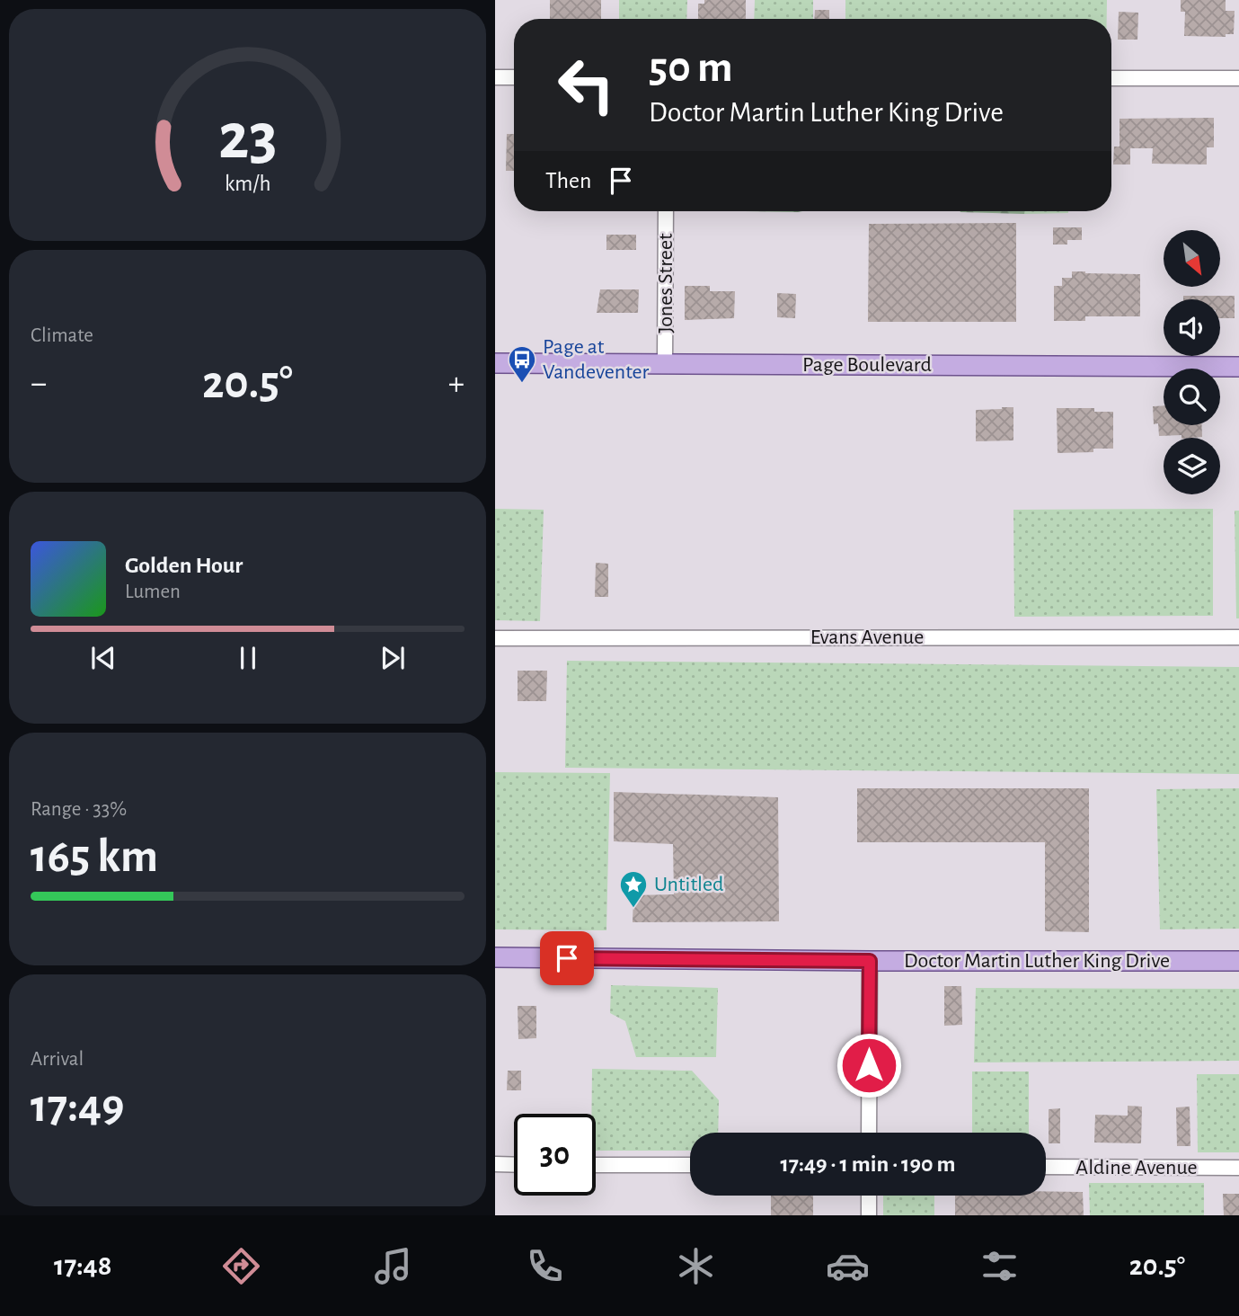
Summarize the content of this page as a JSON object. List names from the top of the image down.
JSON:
{
  "streets": {
    "main road": ["Page Boulevard", "Doctor Martin Luther King Drive"],
    "street": ["Jones Street", "Evans Avenue", "Aldine Avenue"]
  },
  "crossings": [
    ["Jones Street", "Page Boulevard"]
  ],
  "places": {
    "bus stop": ["Page at Vandeventer"],
    "place": ["Untitled"]
  },
  "north": "bottom right",
  "page": {
    "turn": ["50 m", "Doctor Martin Luther King Drive"],
    "then": "Then",
    "tile": [
      "Climate",
      ["Range · 33%", "165 km"],
      ["Arrival", "17:49"]
    ],
    "heat": ["−", "20.5°", "+"],
    "song": ["Golden Hour", "Lumen"],
    "limit": "30",
    "trip": "17:49 · 1 min · 190 m",
    "tabs": ["17:48", "20.5°"],
    "gauge": ["23", "km/h"]
  }
}
